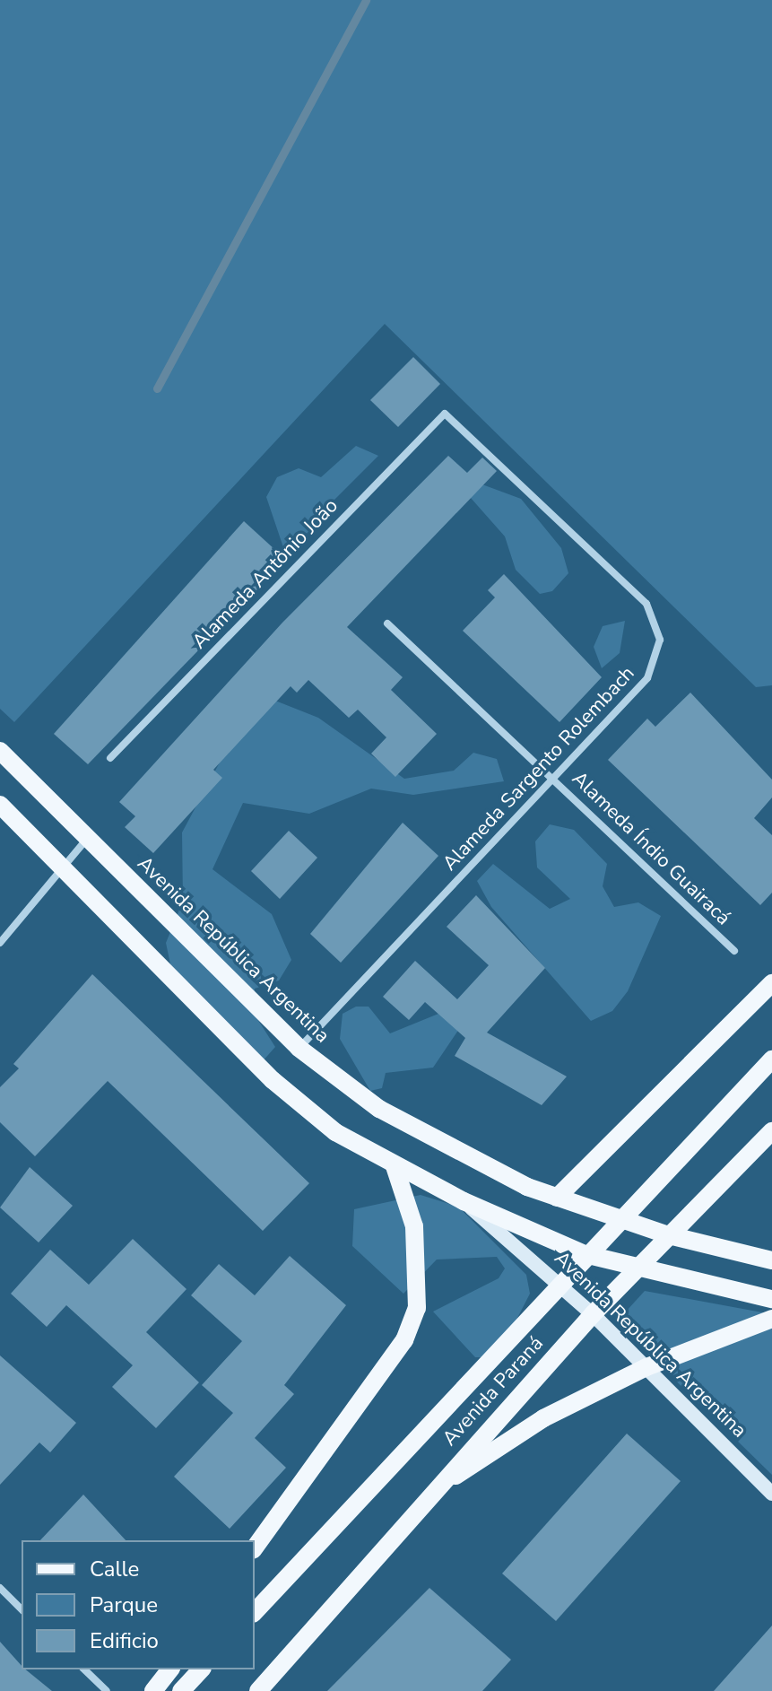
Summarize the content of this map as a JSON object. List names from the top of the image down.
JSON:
{
  "streets": {
    "main road": ["Avenida República Argentina", "Avenida Paraná"],
    "street": ["Alameda Antônio João", "Alameda Sargento Rolembach", "Alameda Índio Guairacá"]
  },
  "crossings": [
    ["Alameda Antônio João", "Alameda Sargento Rolembach"],
    ["Alameda Sargento Rolembach", "Alameda Índio Guairacá"],
    ["Alameda Sargento Rolembach", "Avenida República Argentina"],
    ["Avenida República Argentina", "Avenida Paraná"]
  ],
  "legend": ["Calle", "Parque", "Edificio"]
}
